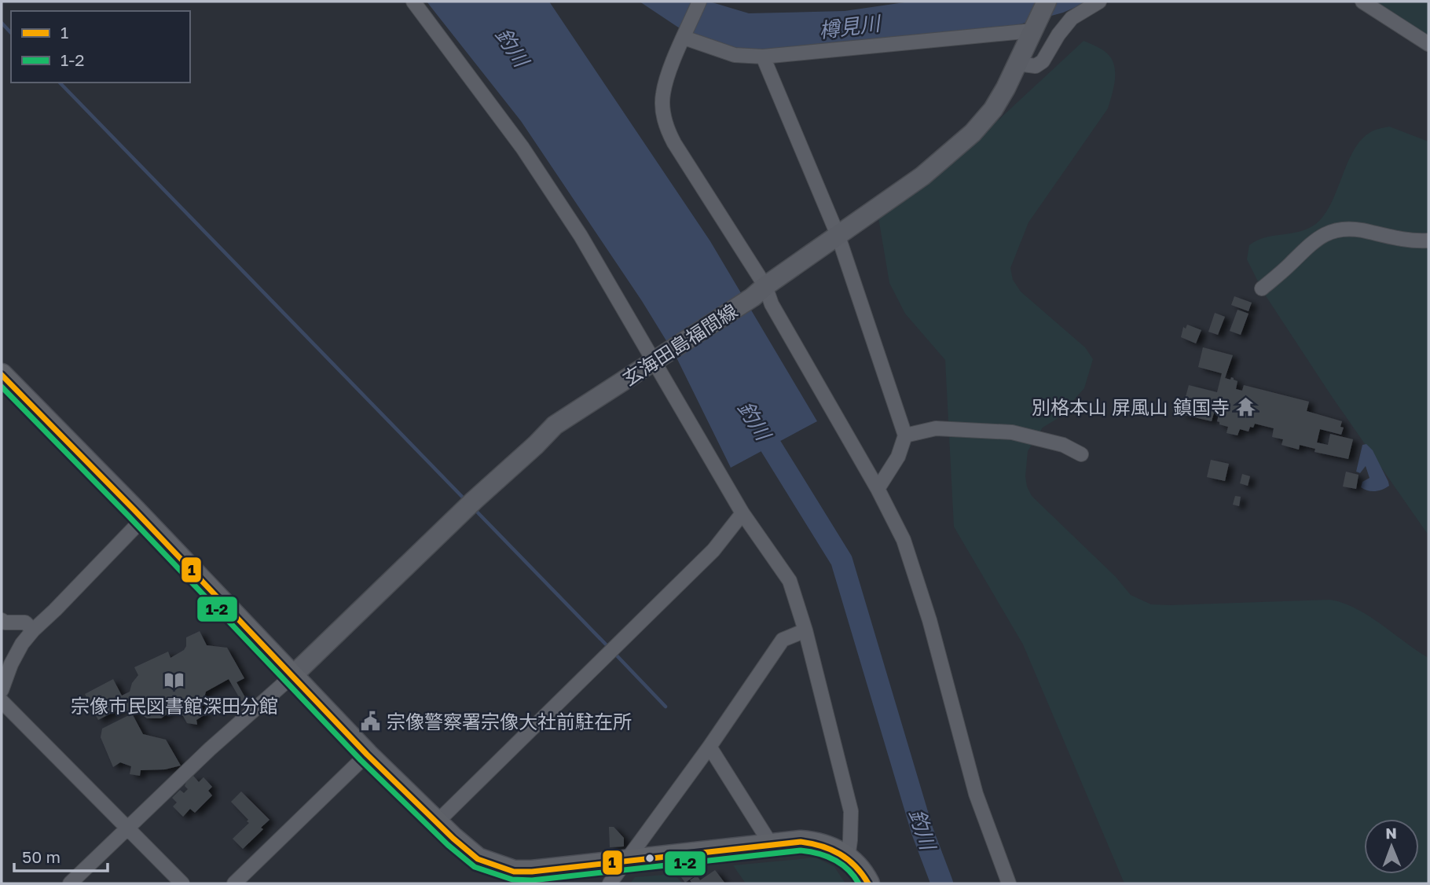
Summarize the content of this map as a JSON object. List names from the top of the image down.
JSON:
{
  "streets": {
    "main road": ["玄海田島福間線"]
  },
  "water": ["樽見川", "釣川"],
  "places": {
    "temple": ["別格本山 屏風山 鎮国寺"],
    "library": ["宗像市民図書館深田分館"],
    "public building": ["宗像警察署宗像大社前駐在所"]
  },
  "lines": ["transit line 1", "transit line 1-2"],
  "legend": ["1", "1-2"],
  "scale_bar": "50 m",
  "north": "top"
}
